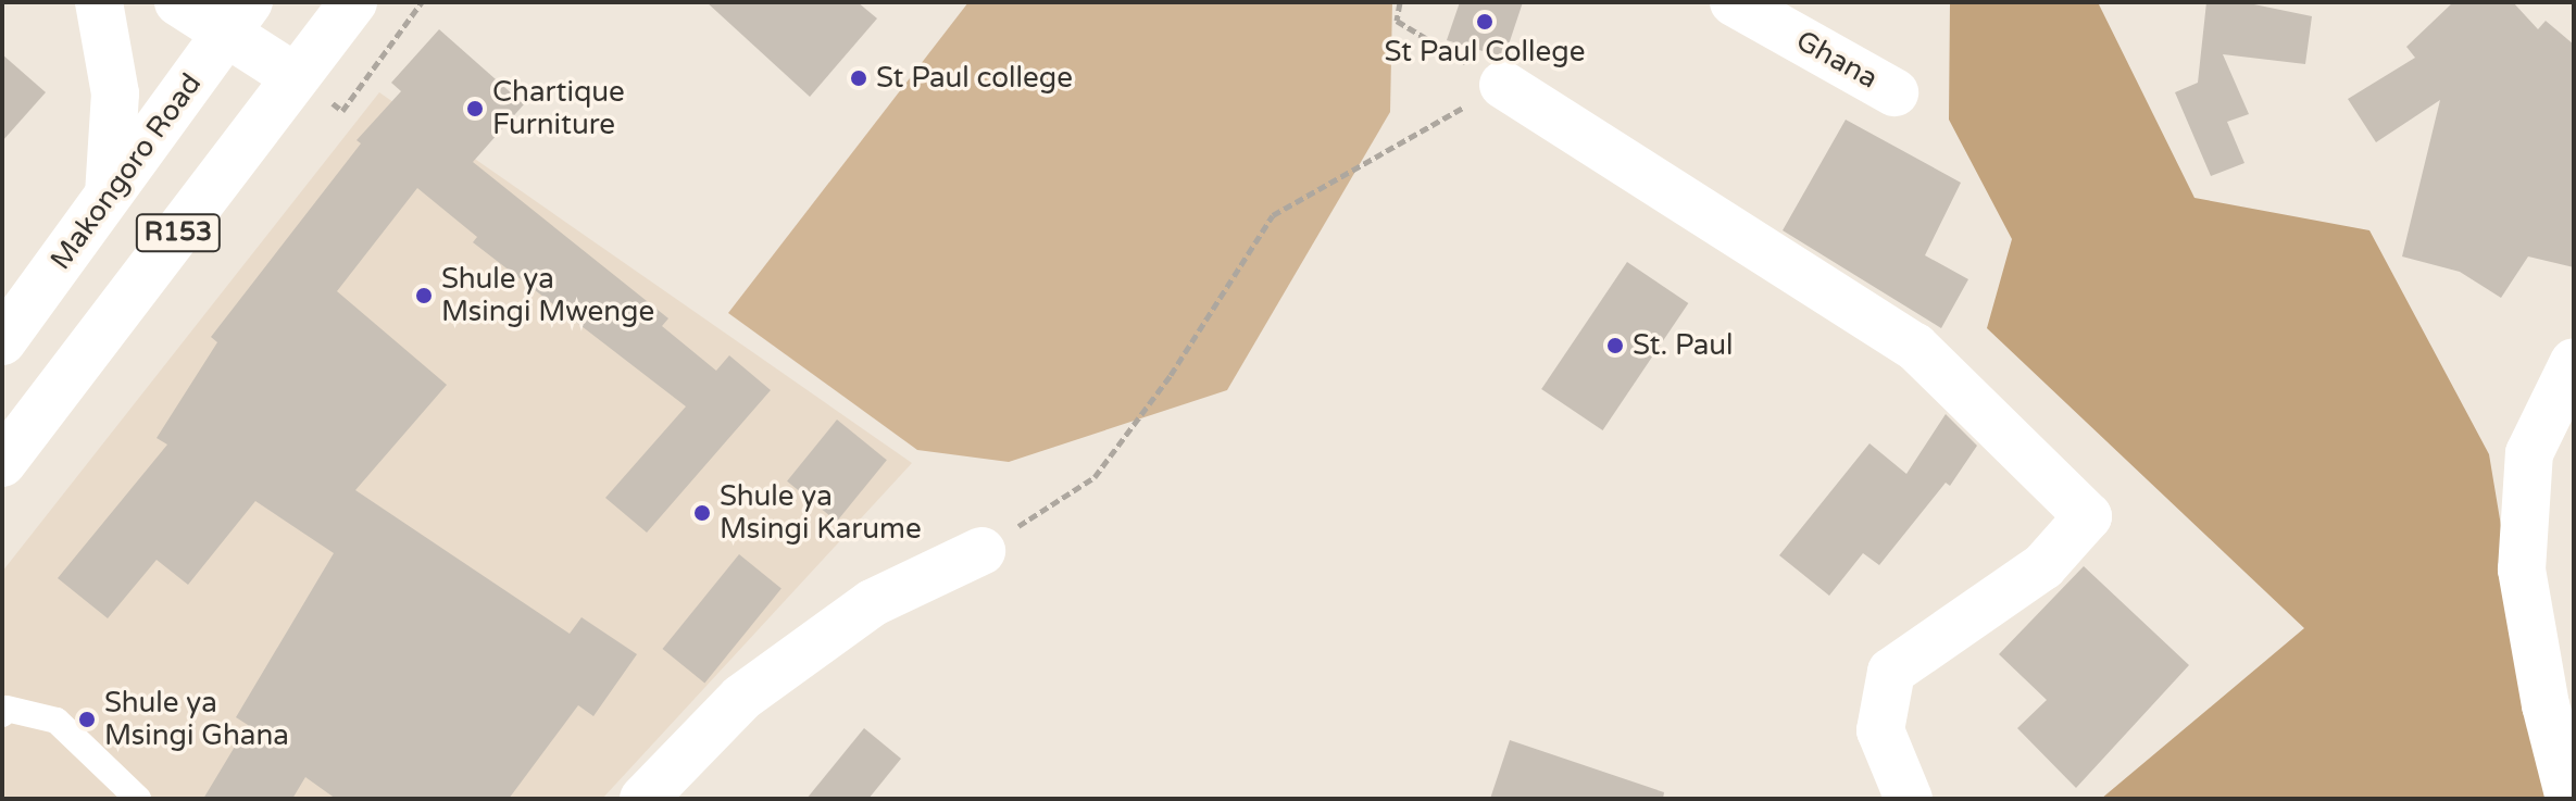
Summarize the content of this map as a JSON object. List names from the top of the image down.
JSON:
{
  "streets": {
    "street": ["Ghana", "Makongoro Road", "R153"]
  },
  "places": [
    "St Paul College",
    "St Paul college",
    "Chartique Furniture",
    "Shule ya Msingi Mwenge",
    "St. Paul",
    "Shule ya Msingi Karume",
    "Shule ya Msingi Ghana"
  ]
}
